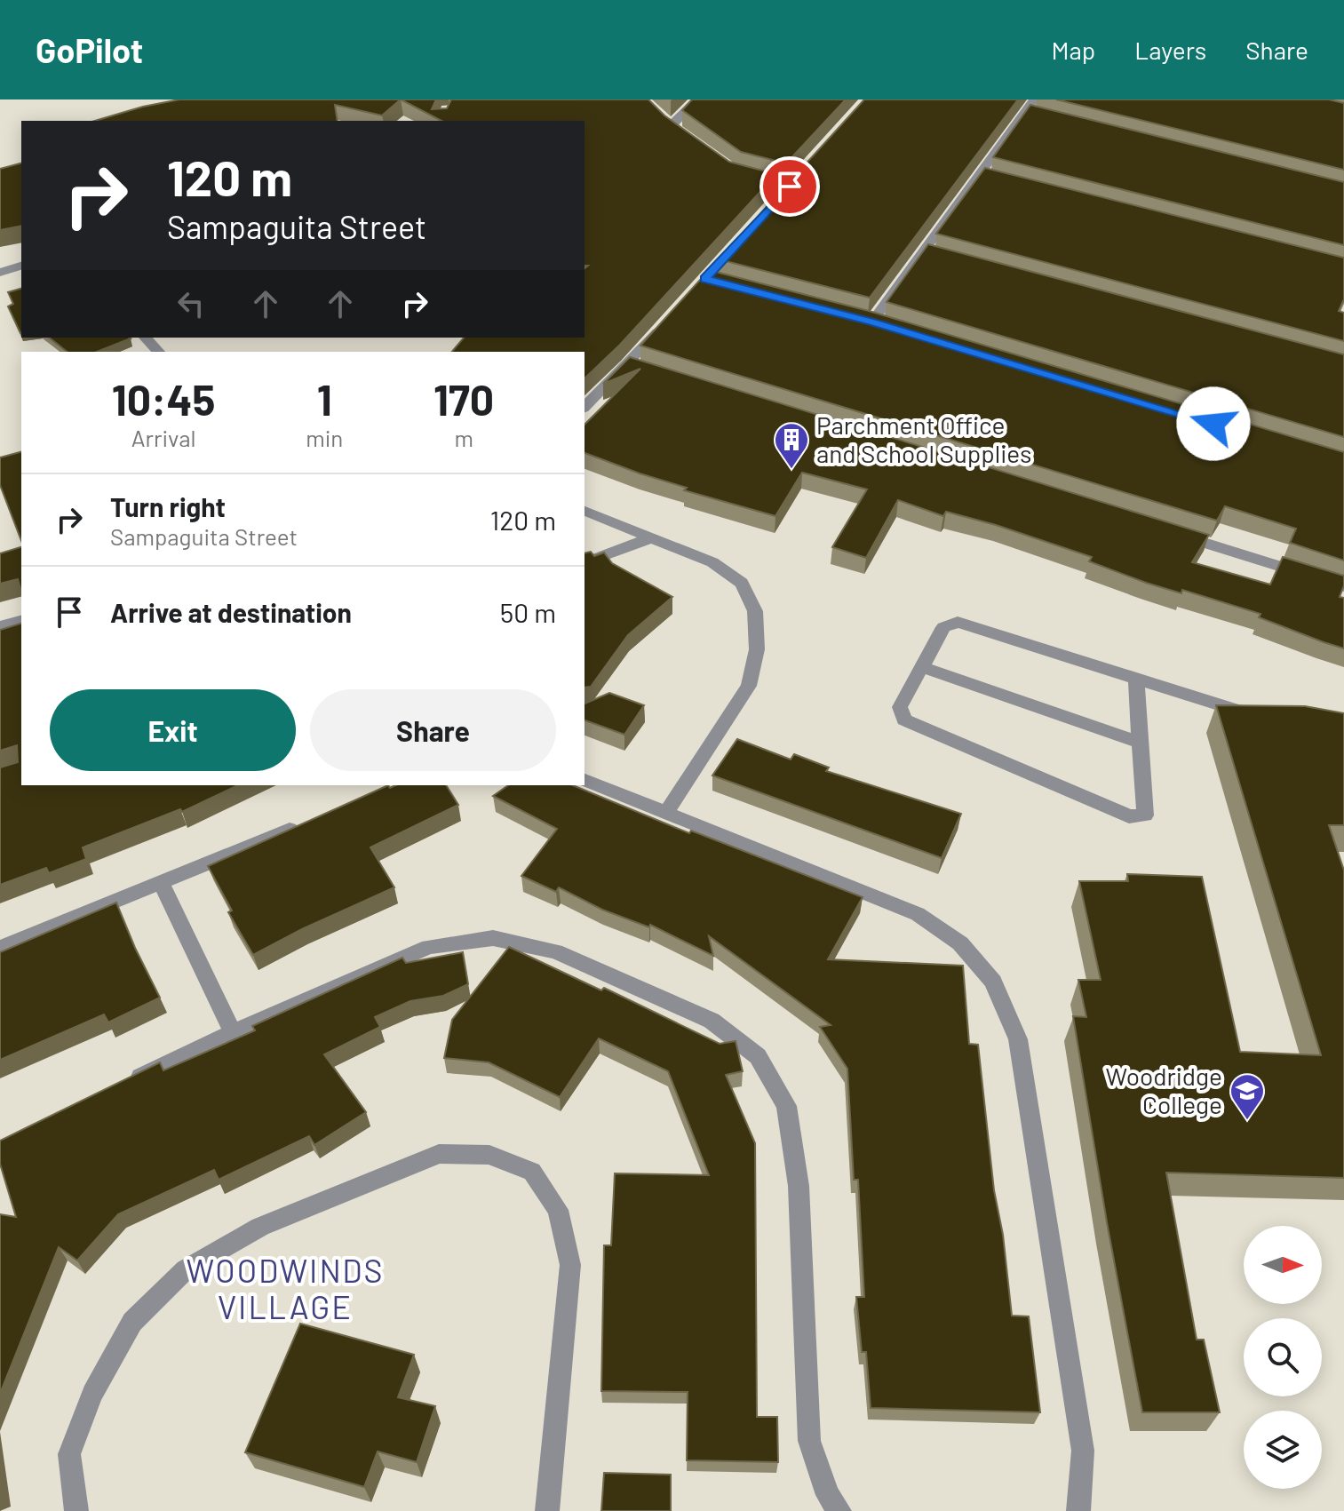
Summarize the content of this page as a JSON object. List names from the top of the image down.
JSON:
{
  "districts": ["WOODWINDS VILLAGE"],
  "places": {
    "building": ["Parchment Office and School Supplies"],
    "school or university": ["Woodridge College"]
  },
  "north": "right",
  "page": {
    "header": "GoPilot",
    "nav": ["Map", "Layers", "Share"],
    "turn": ["120 m", "Sampaguita Street"],
    "eta": [
      "10:45",
      "Arrival",
      "1",
      "min",
      "170",
      "m"
    ],
    "list": [
      {
        "name": "Turn right",
        "note": "Sampaguita Street",
        "value": "120 m"
      },
      {
        "name": "Arrive at destination",
        "value": "50 m"
      }
    ],
    "buttons": ["Exit", "Share"]
  }
}
